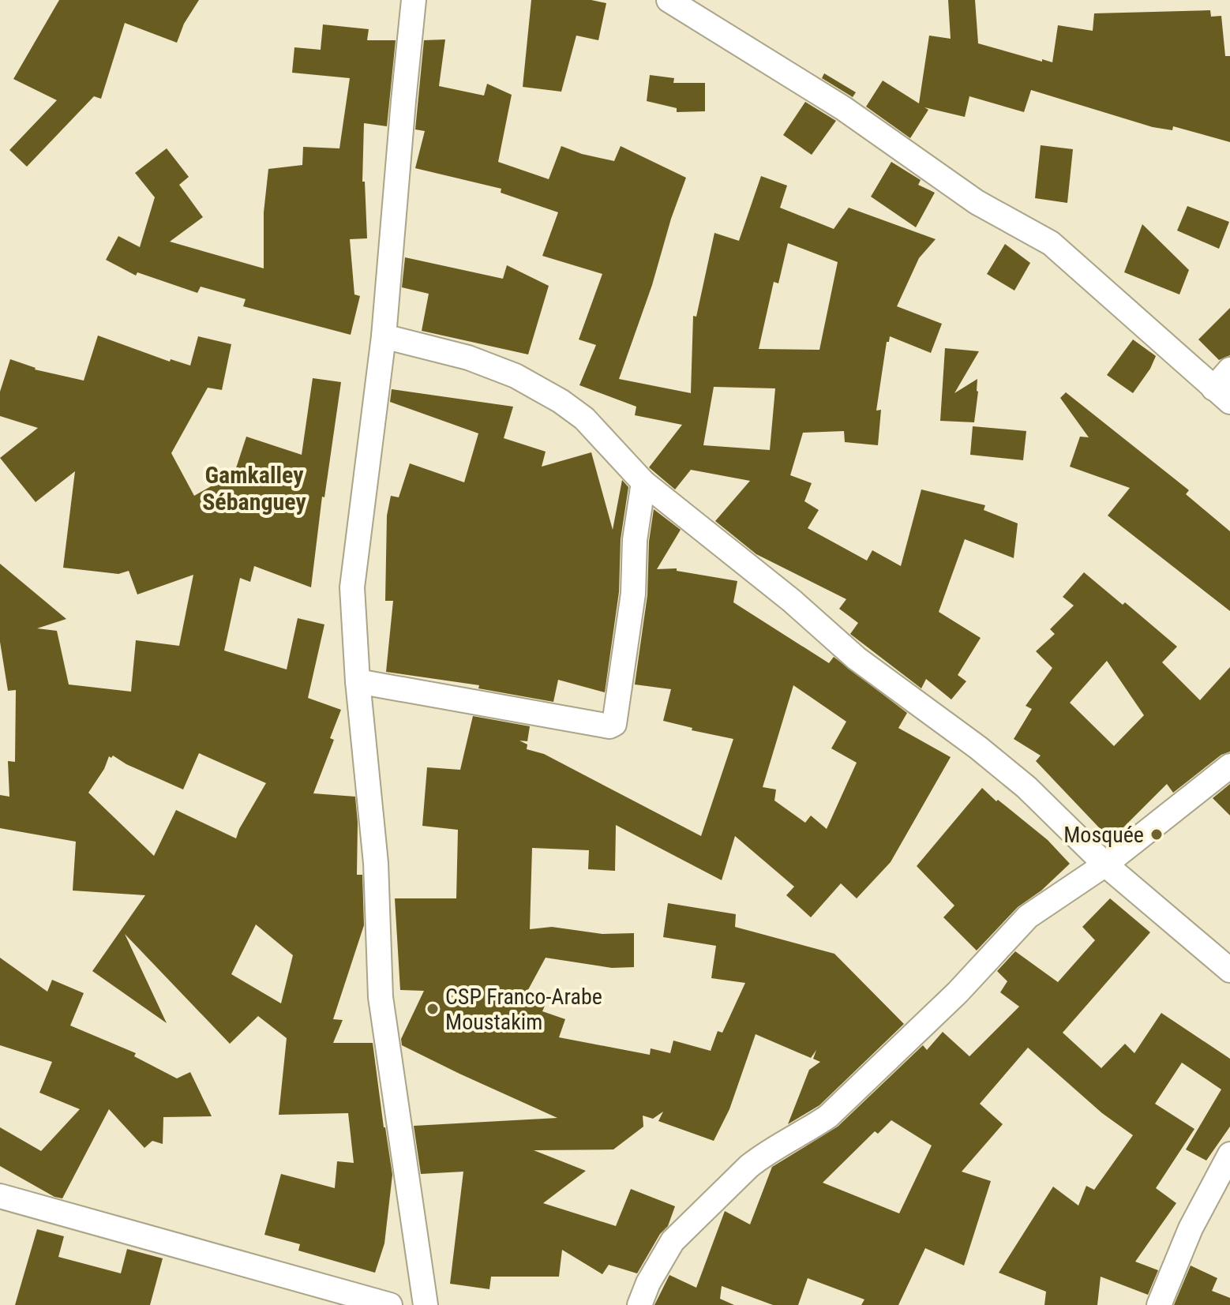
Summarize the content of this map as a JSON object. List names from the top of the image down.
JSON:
{
  "districts": ["Gamkalley Sébanguey"],
  "places": ["Mosquée", "CSP Franco-Arabe Moustakim"]
}
